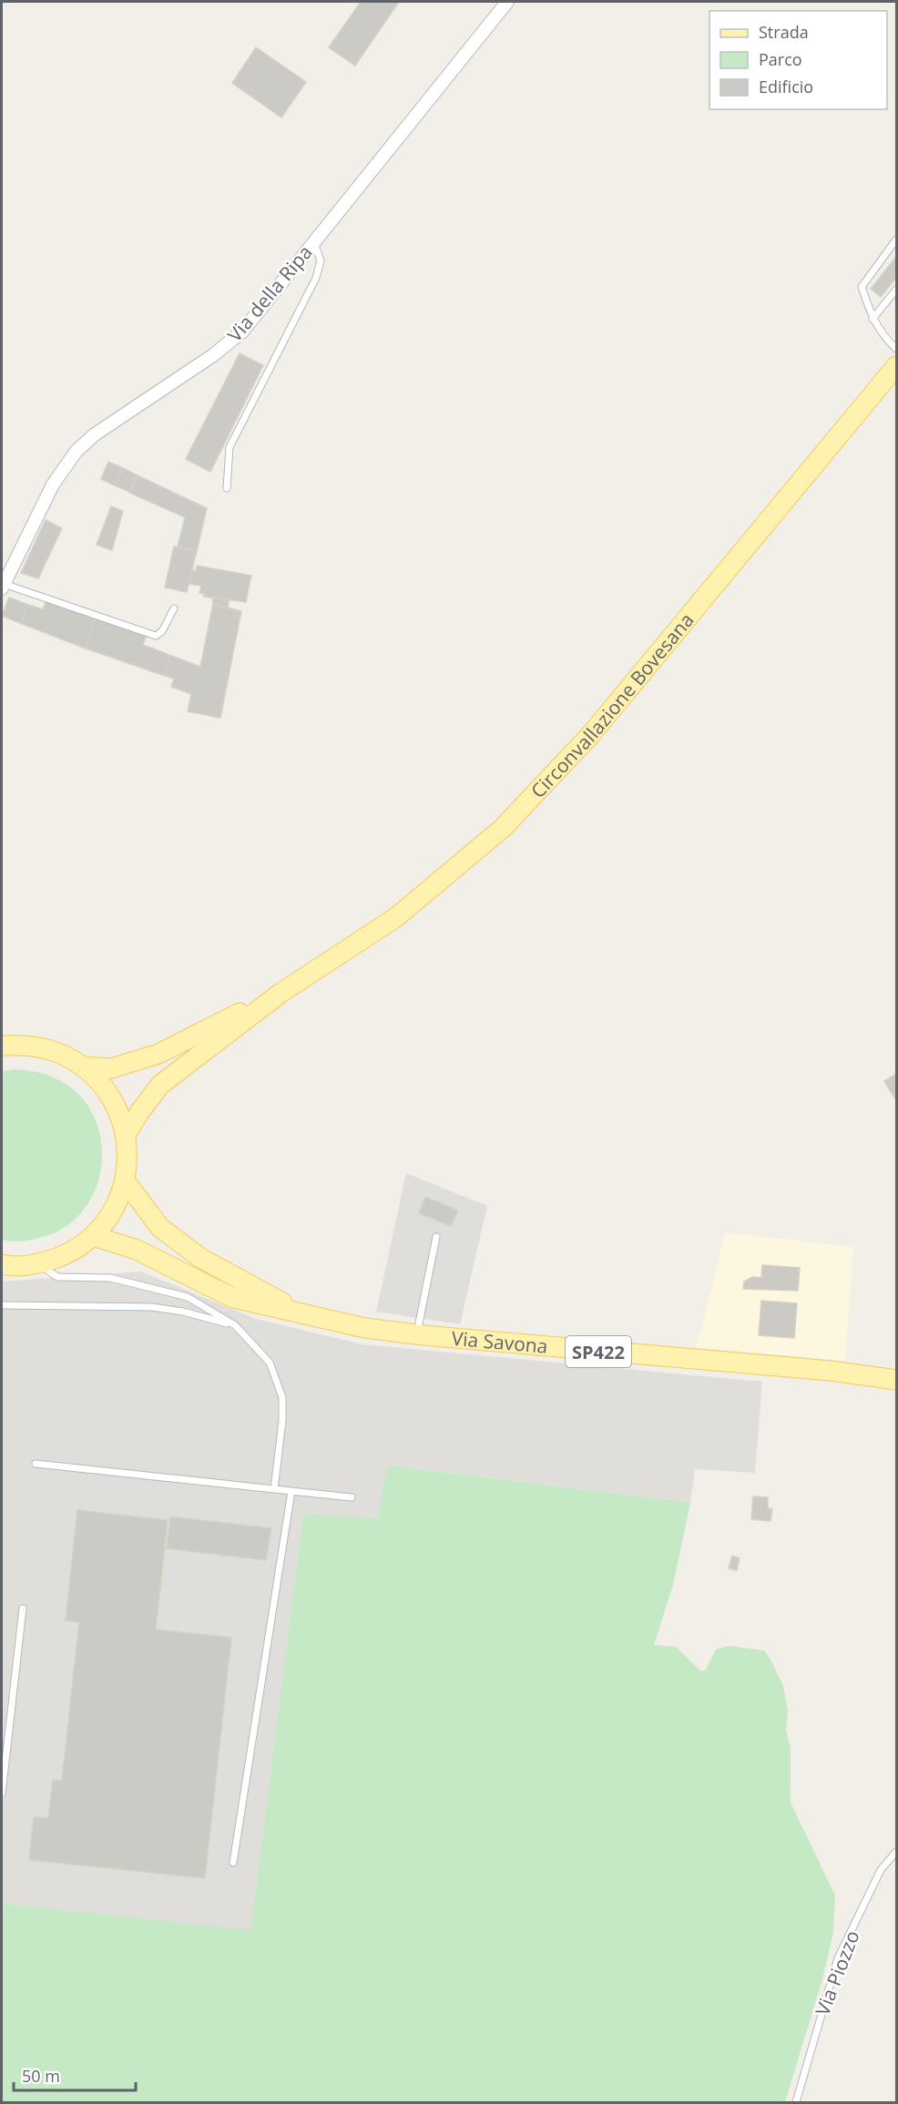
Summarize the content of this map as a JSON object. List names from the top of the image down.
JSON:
{
  "streets": {
    "main road": ["Circonvallazione Bovesana", "Via Savona", "SP422"],
    "street": ["Via della Ripa"],
    "lane": ["Via Piozzo"]
  },
  "legend": ["Strada", "Parco", "Edificio"],
  "scale_bar": "50 m"
}
